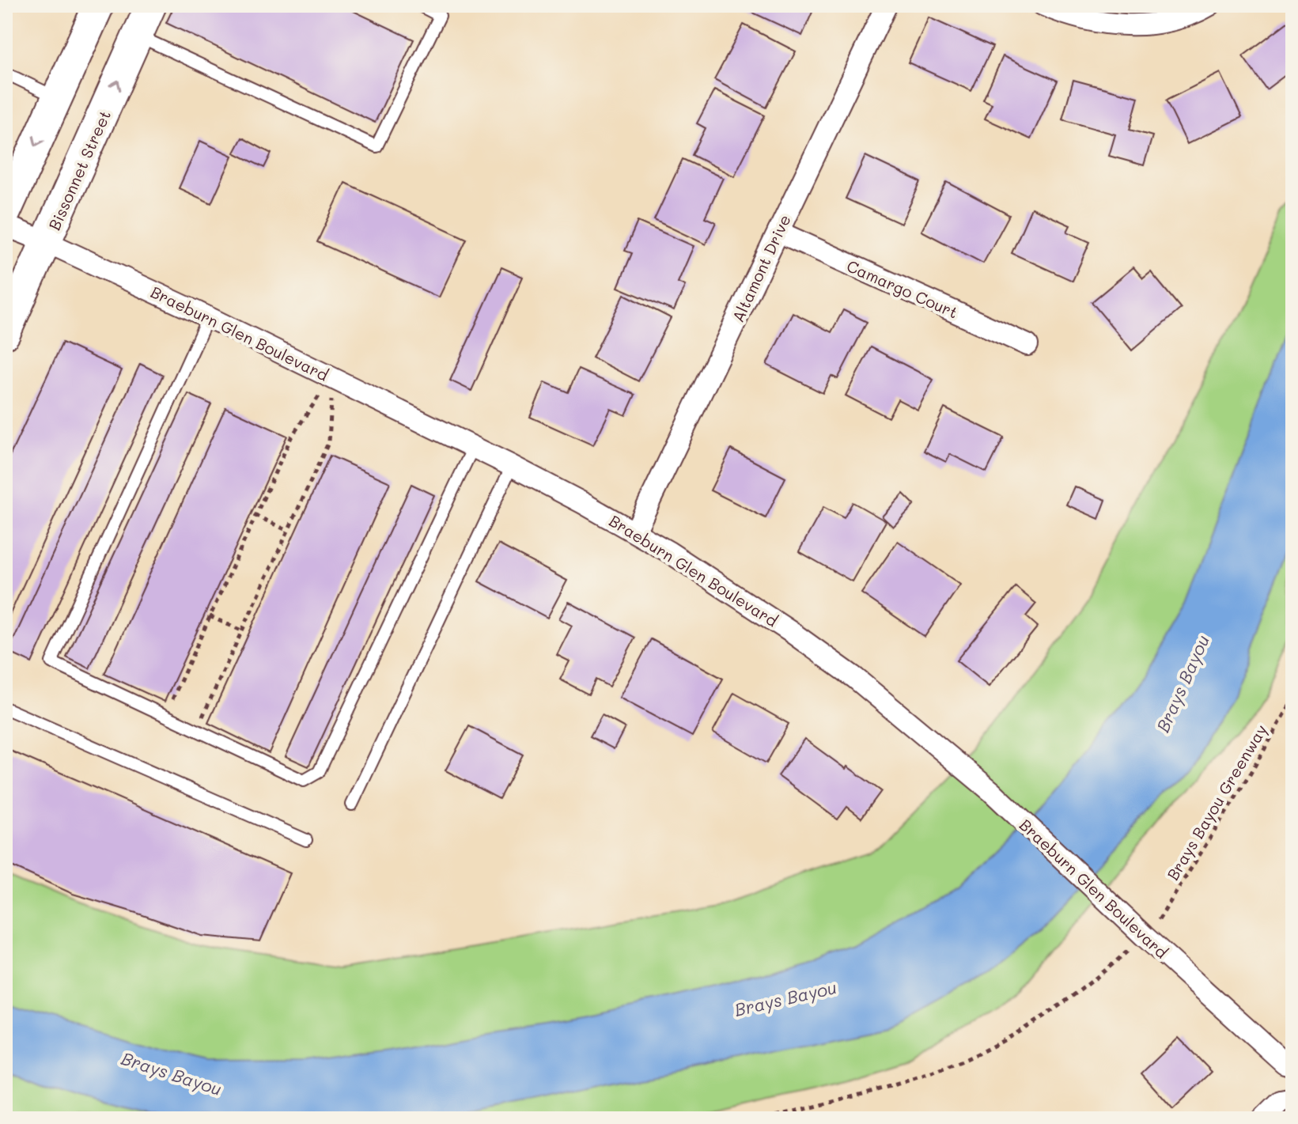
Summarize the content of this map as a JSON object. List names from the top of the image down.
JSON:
{
  "streets": {
    "main road": ["Bissonnet Street"],
    "street": ["Altamont Drive", "Camargo Court", "Braeburn Glen Boulevard"],
    "path": ["Brays Bayou Greenway"]
  },
  "crossings": [
    ["Bissonnet Street", "Braeburn Glen Boulevard"],
    ["Altamont Drive", "Camargo Court"],
    ["Altamont Drive", "Braeburn Glen Boulevard"]
  ],
  "water": ["Brays Bayou"]
}
